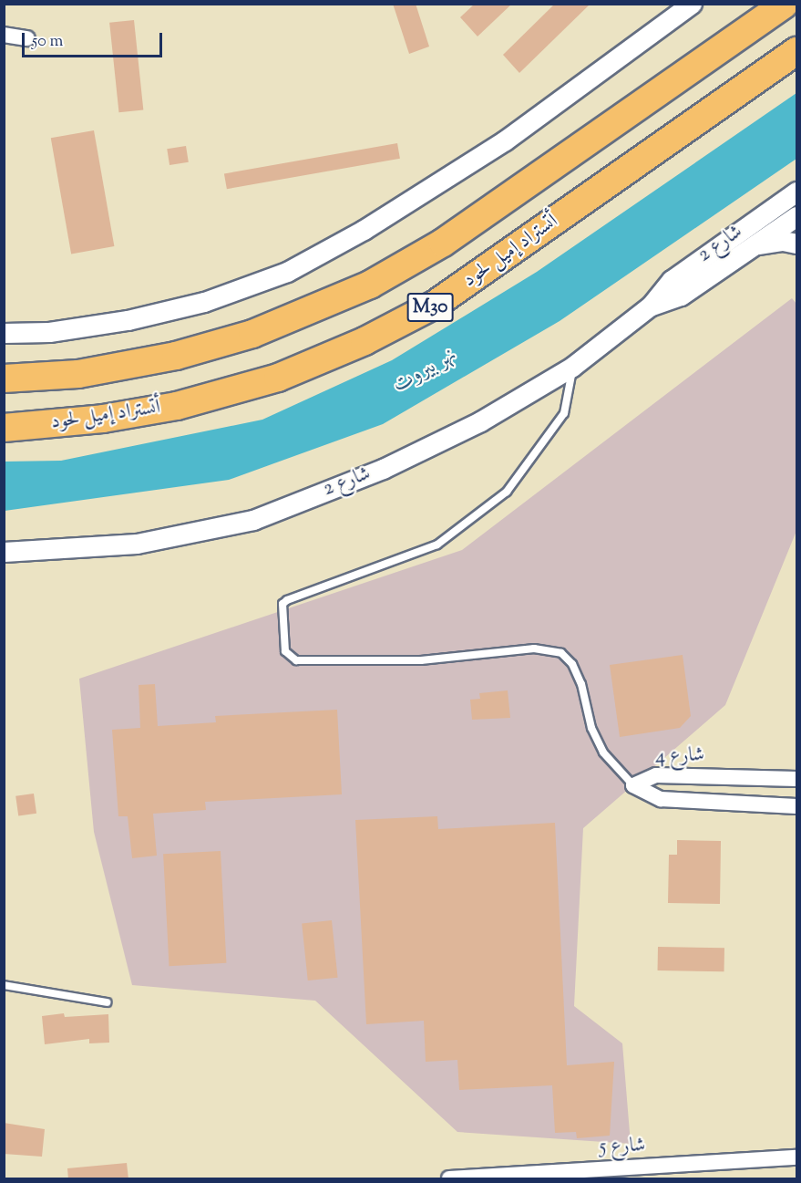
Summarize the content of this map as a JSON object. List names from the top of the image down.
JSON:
{
  "streets": {
    "highway": ["أتستراد إميل لحود", "M30"],
    "street": ["شارع 2", "شارع 4", "شارع 5"]
  },
  "water": ["نهر بيروت"],
  "scale_bar": "50 m"
}
